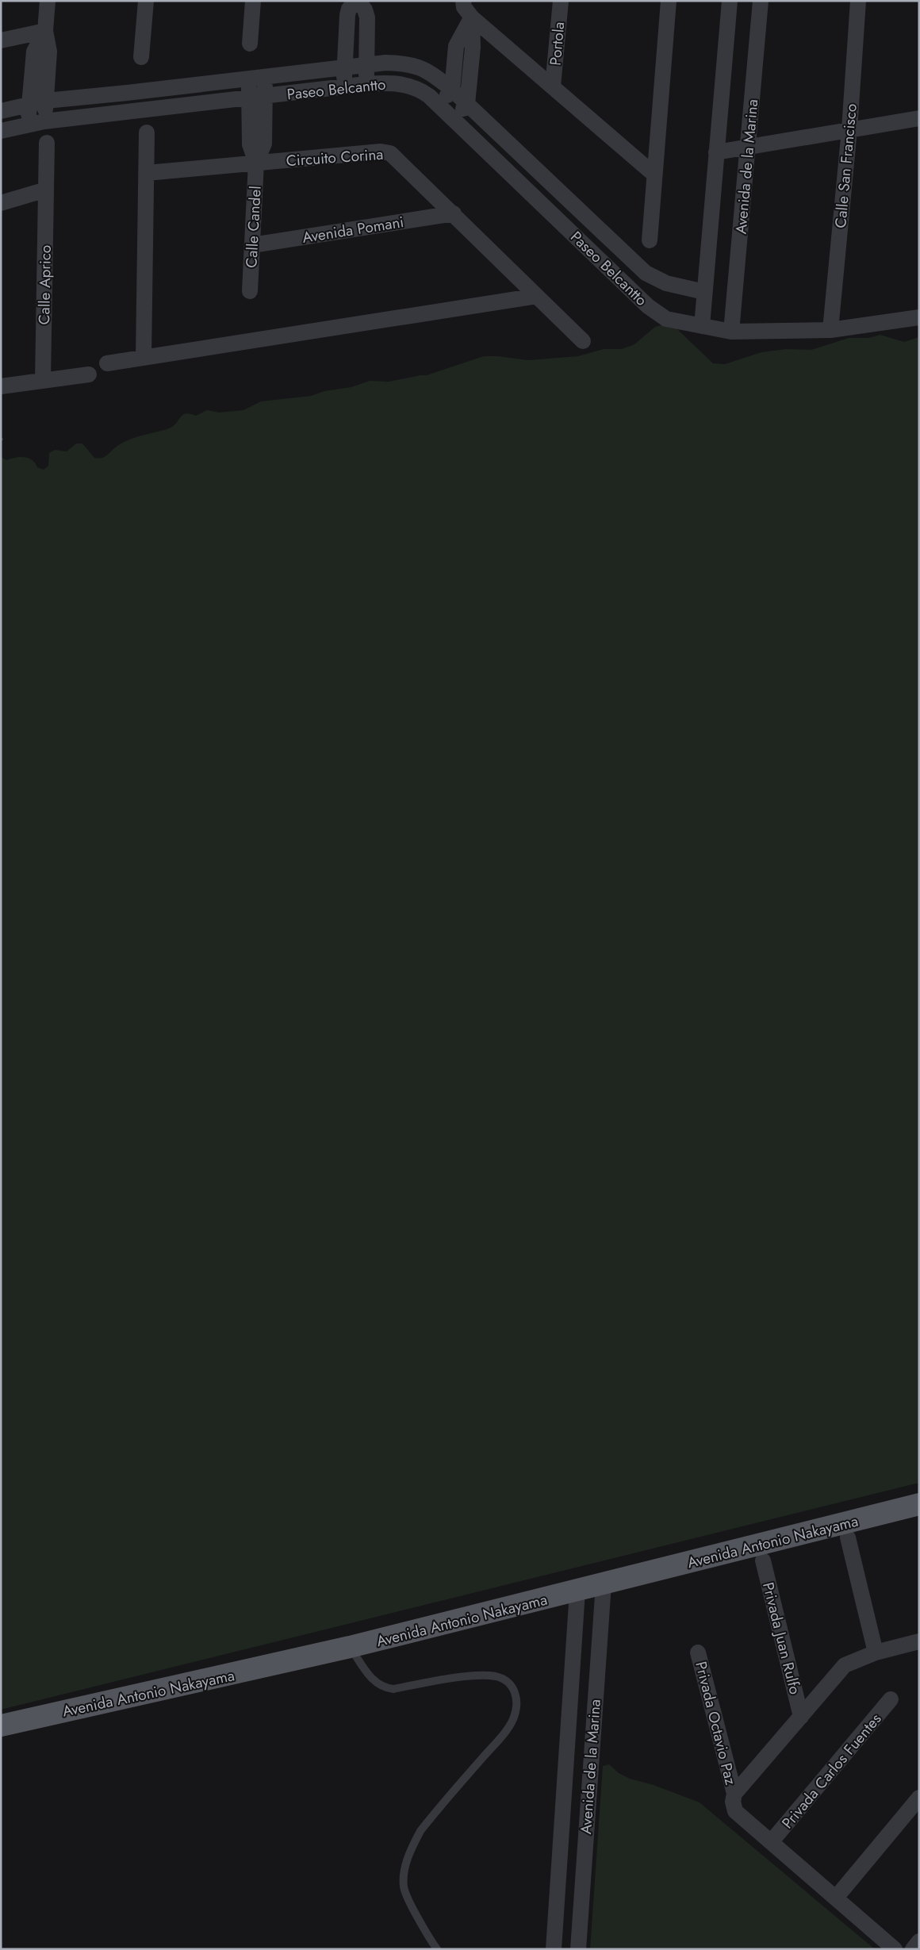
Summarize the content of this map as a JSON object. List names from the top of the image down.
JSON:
{
  "streets": {
    "main road": ["Avenida Antonio Nakayama"],
    "street": [
      "Portola",
      "Paseo Belcantto",
      "Circuito Corina",
      "Calle San Francisco",
      "Avenida de la Marina",
      "Calle Candel",
      "Avenida Pomani",
      "Calle Aprico",
      "Privada Juan Rulfo",
      "Privada Octavio Paz",
      "Privada Carlos Fuentes"
    ]
  },
  "crossings": [
    ["Paseo Belcantto", "Calle San Francisco"],
    ["Paseo Belcantto", "Avenida de la Marina"],
    ["Paseo Belcantto", "Calle Candel"],
    ["Circuito Corina", "Calle Candel"],
    ["Circuito Corina", "Avenida Pomani"],
    ["Avenida de la Marina", "Avenida Antonio Nakayama"],
    ["Calle Candel", "Avenida Pomani"],
    ["Privada Octavio Paz", "Privada Carlos Fuentes"]
  ]
}
